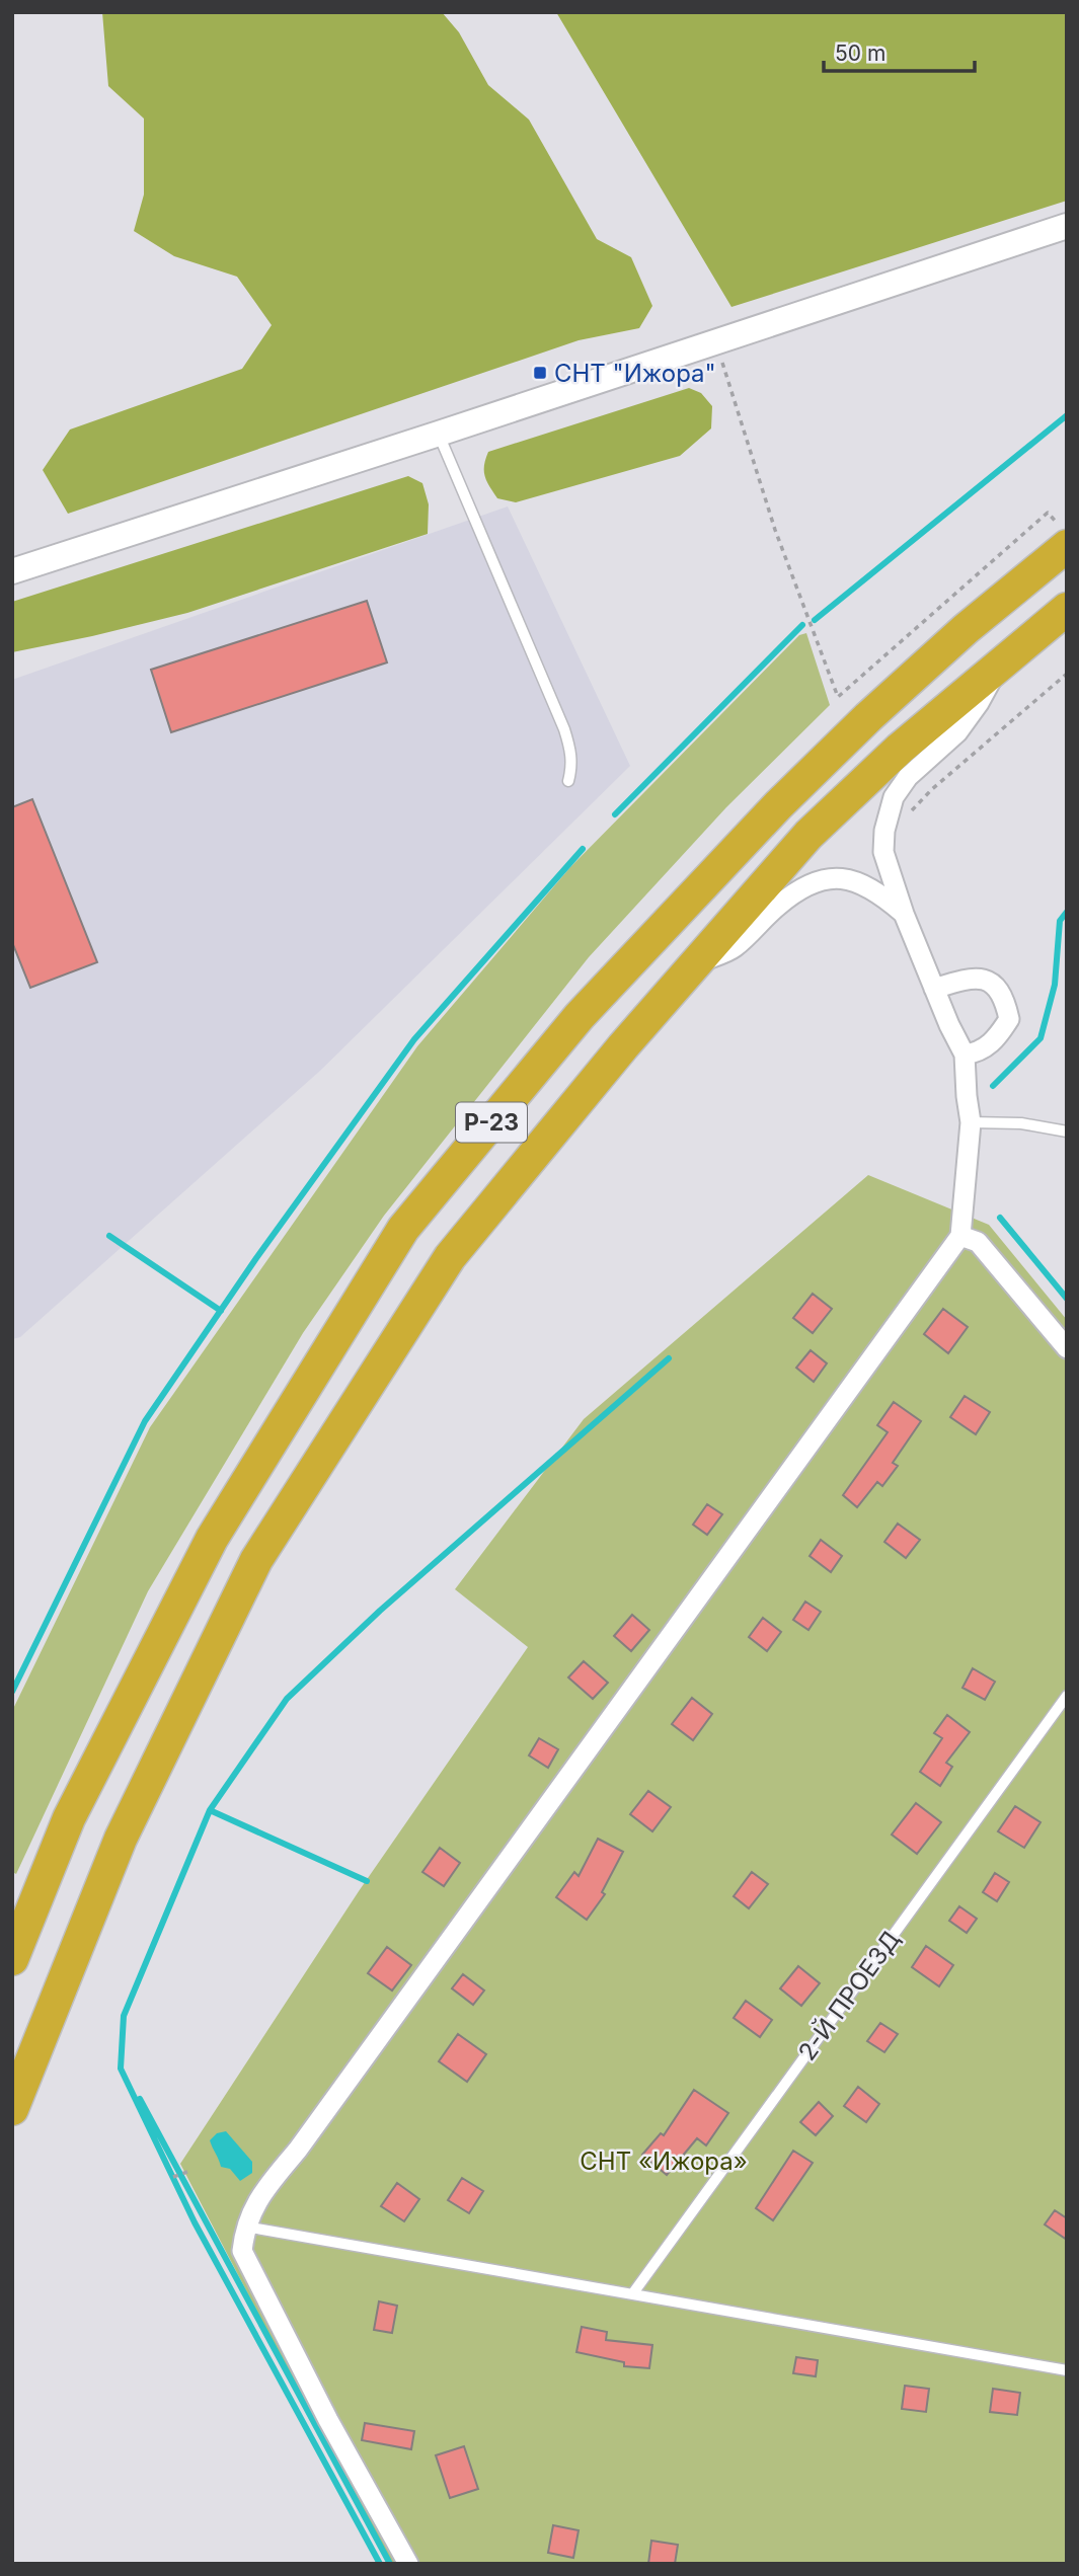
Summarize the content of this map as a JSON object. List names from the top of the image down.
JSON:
{
  "streets": {
    "highway": ["Р-23"],
    "lane": ["2-Й ПРОЕЗД"]
  },
  "parks": ["СНТ «Ижора»"],
  "places": {
    "transit": ["СНТ \"Ижора\""]
  },
  "scale_bar": "50 m"
}
